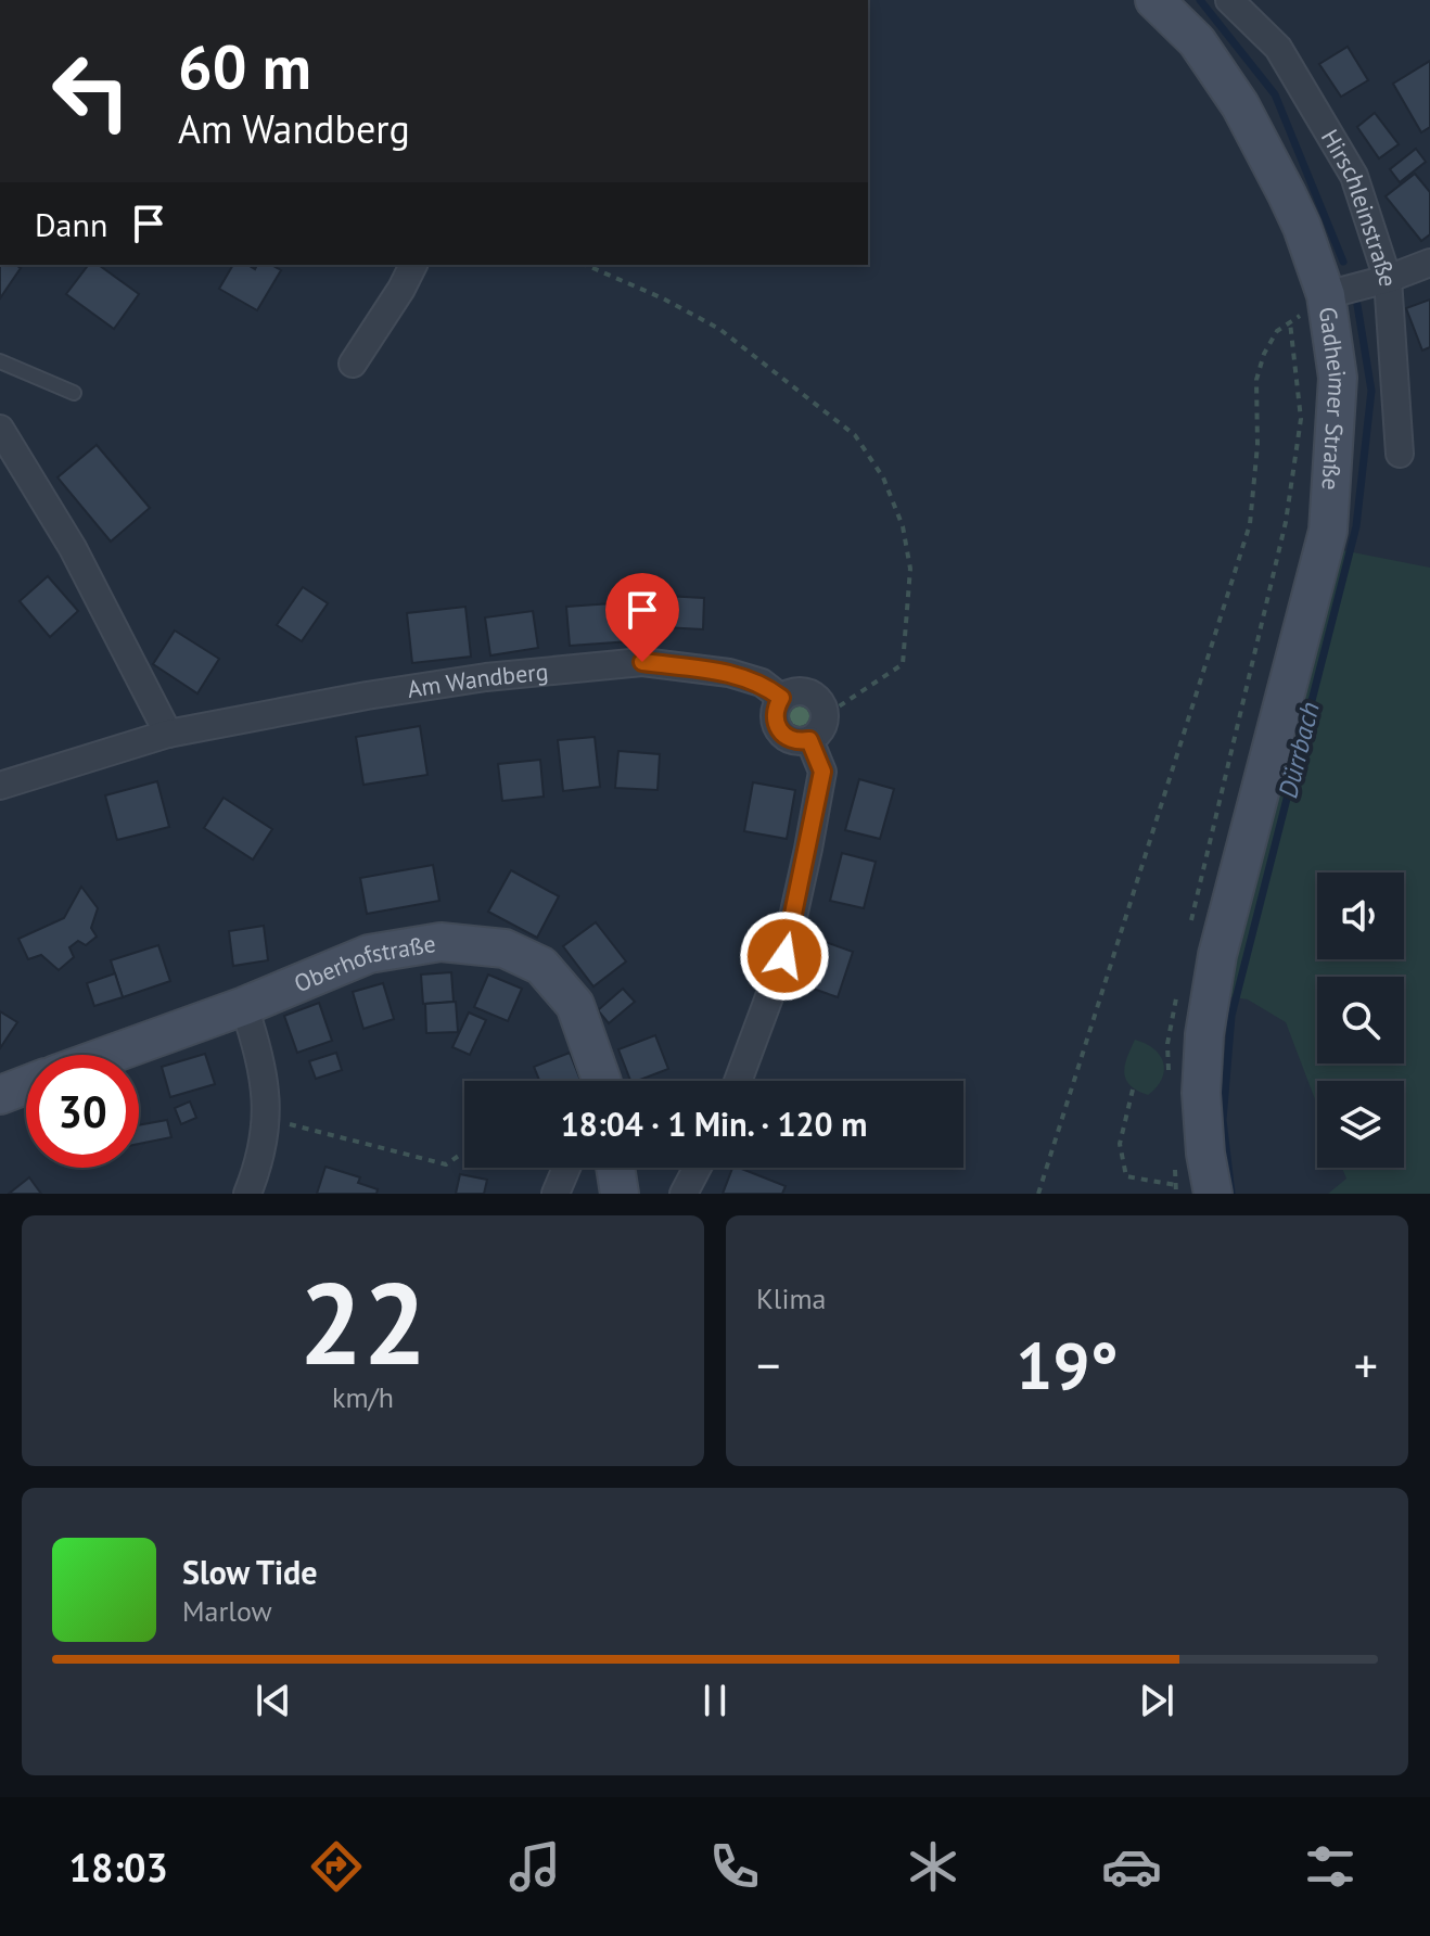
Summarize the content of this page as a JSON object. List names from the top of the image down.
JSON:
{
  "streets": {
    "street": [
      "Hirschleinstraße",
      "Gadheimer Straße",
      "Am Wandberg",
      "Oberhofstraße"
    ]
  },
  "water": ["Dürrbach"],
  "page": {
    "turn": ["60 m", "Am Wandberg"],
    "then": "Dann",
    "limit": "30",
    "trip": "18:04 · 1 Min. · 120 m",
    "tile": [
      ["22", "km/h"],
      "Klima"
    ],
    "heat": ["−", "19°", "+"],
    "song": ["Slow Tide", "Marlow"],
    "tabs": "18:03"
  }
}
